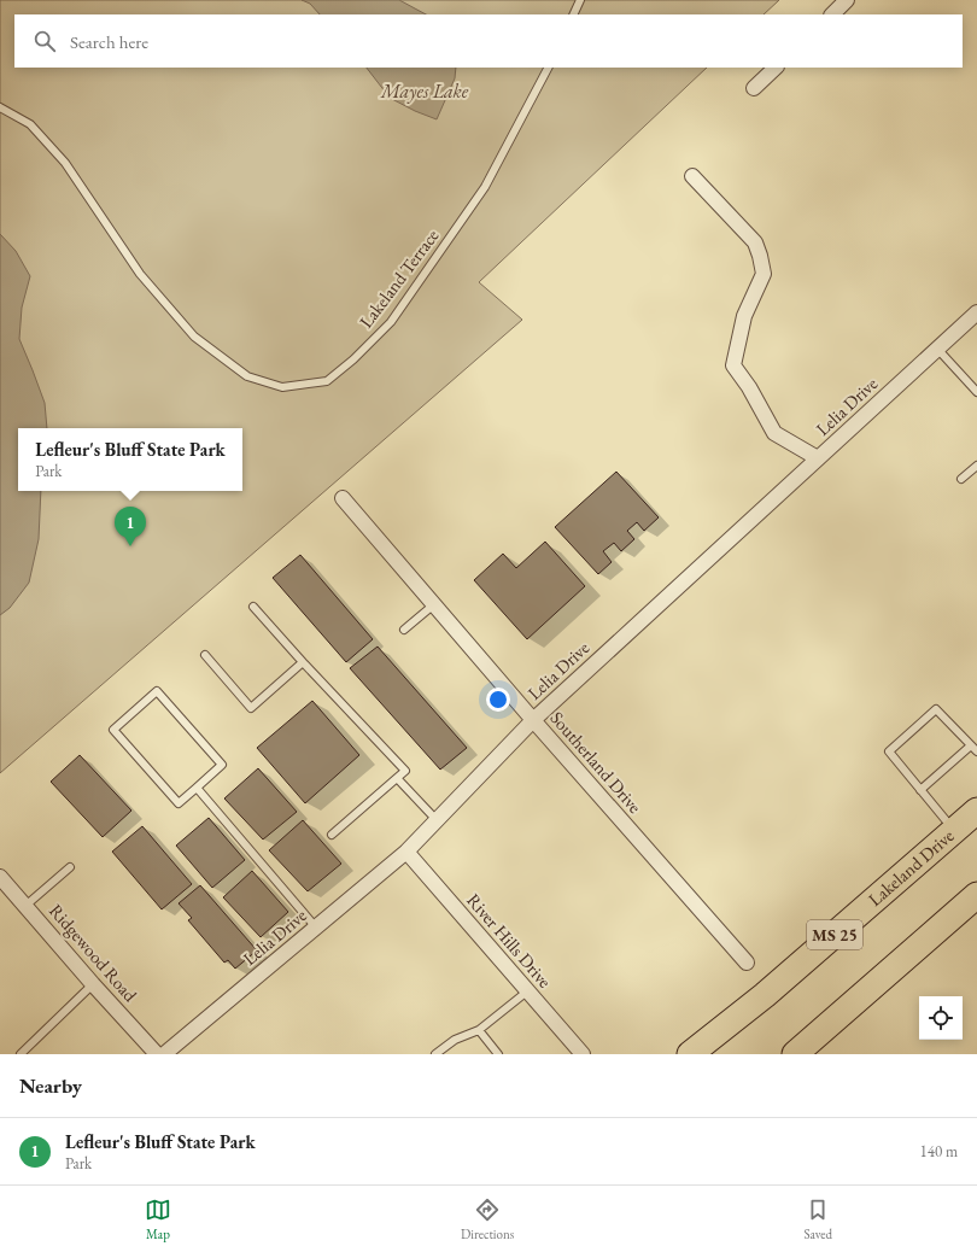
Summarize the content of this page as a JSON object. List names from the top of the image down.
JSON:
{
  "streets": {
    "highway": ["Lakeland Drive", "MS 25"],
    "street": [
      "Lelia Drive",
      "Southerland Drive",
      "River Hills Drive",
      "Ridgewood Road"
    ],
    "lane": ["Lakeland Terrace"]
  },
  "crossings": [
    ["Lelia Drive", "Southerland Drive"],
    ["Lelia Drive", "River Hills Drive"]
  ],
  "water": ["Mayes Lake"],
  "page": {
    "search": "Search here",
    "popup": ["Lefleur's Bluff State Park", "Park"],
    "pins": "1",
    "heading": "Nearby",
    "list": [
      {
        "mark": "1",
        "name": "Lefleur's Bluff State Park",
        "note": "Park",
        "value": "140 m"
      }
    ],
    "nav": ["Map", "Directions", "Saved"]
  }
}
